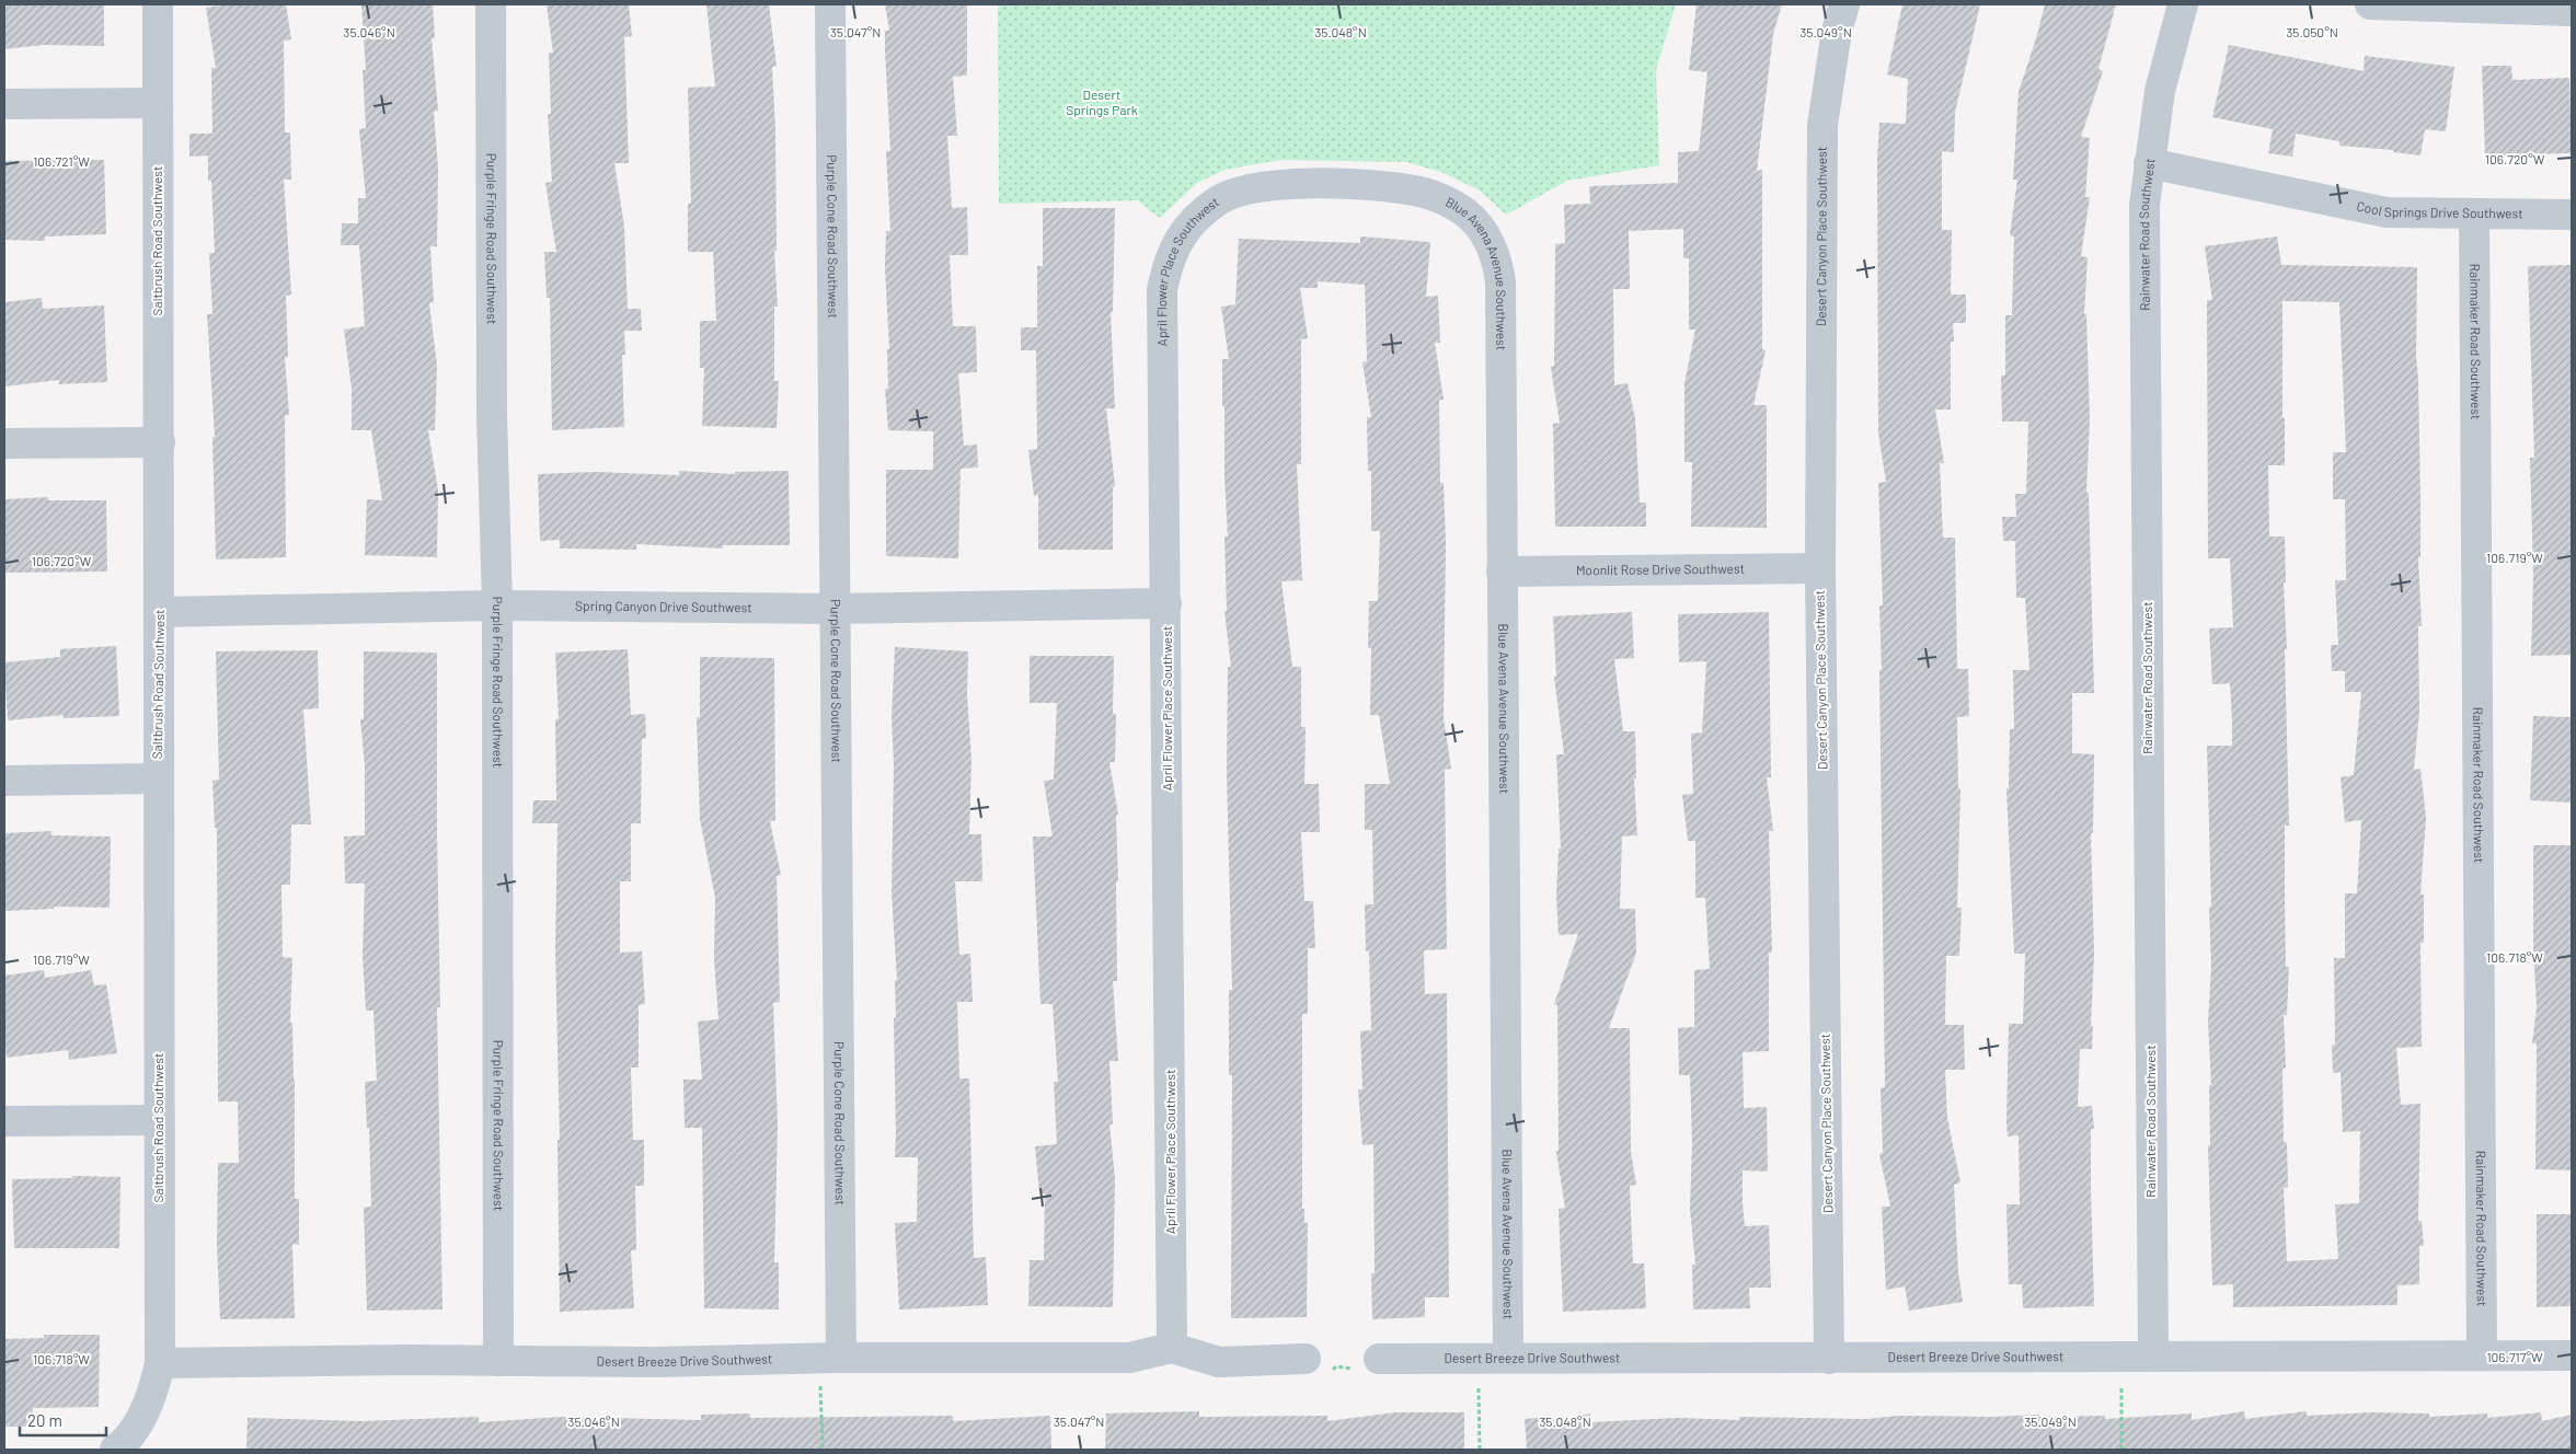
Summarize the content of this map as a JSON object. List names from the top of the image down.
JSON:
{
  "streets": {
    "street": [
      "Cool Springs Drive Southwest",
      "Rainwater Road Southwest",
      "Desert Canyon Place Southwest",
      "Purple Cone Road Southwest",
      "Purple Fringe Road Southwest",
      "Saltbrush Road Southwest",
      "April Flower Place Southwest",
      "Blue Avena Avenue Southwest",
      "Rainmaker Road Southwest",
      "Moonlit Rose Drive Southwest",
      "Spring Canyon Drive Southwest",
      "Desert Breeze Drive Southwest"
    ]
  },
  "crossings": [
    ["Cool Springs Drive Southwest", "Rainwater Road Southwest"],
    ["Cool Springs Drive Southwest", "Rainmaker Road Southwest"],
    ["Rainwater Road Southwest", "Desert Breeze Drive Southwest"],
    ["Desert Canyon Place Southwest", "Moonlit Rose Drive Southwest"],
    ["Desert Canyon Place Southwest", "Desert Breeze Drive Southwest"],
    ["Purple Cone Road Southwest", "Spring Canyon Drive Southwest"],
    ["Purple Cone Road Southwest", "Desert Breeze Drive Southwest"],
    ["Purple Fringe Road Southwest", "Spring Canyon Drive Southwest"],
    ["Purple Fringe Road Southwest", "Desert Breeze Drive Southwest"],
    ["Saltbrush Road Southwest", "Spring Canyon Drive Southwest"],
    ["Saltbrush Road Southwest", "Desert Breeze Drive Southwest"],
    ["April Flower Place Southwest", "Blue Avena Avenue Southwest"],
    ["April Flower Place Southwest", "Spring Canyon Drive Southwest"],
    ["April Flower Place Southwest", "Desert Breeze Drive Southwest"],
    ["Blue Avena Avenue Southwest", "Moonlit Rose Drive Southwest"],
    ["Blue Avena Avenue Southwest", "Desert Breeze Drive Southwest"],
    ["Rainmaker Road Southwest", "Desert Breeze Drive Southwest"]
  ],
  "parks": ["Desert Springs Park"],
  "scale_bar": "20 m",
  "coordinates": [
    "35.046°N",
    "35.047°N",
    "35.048°N",
    "35.049°N",
    "35.050°N",
    "106.720°W",
    "106.721°W",
    "106.719°W",
    "106.718°W",
    "106.717°W"
  ]
}
